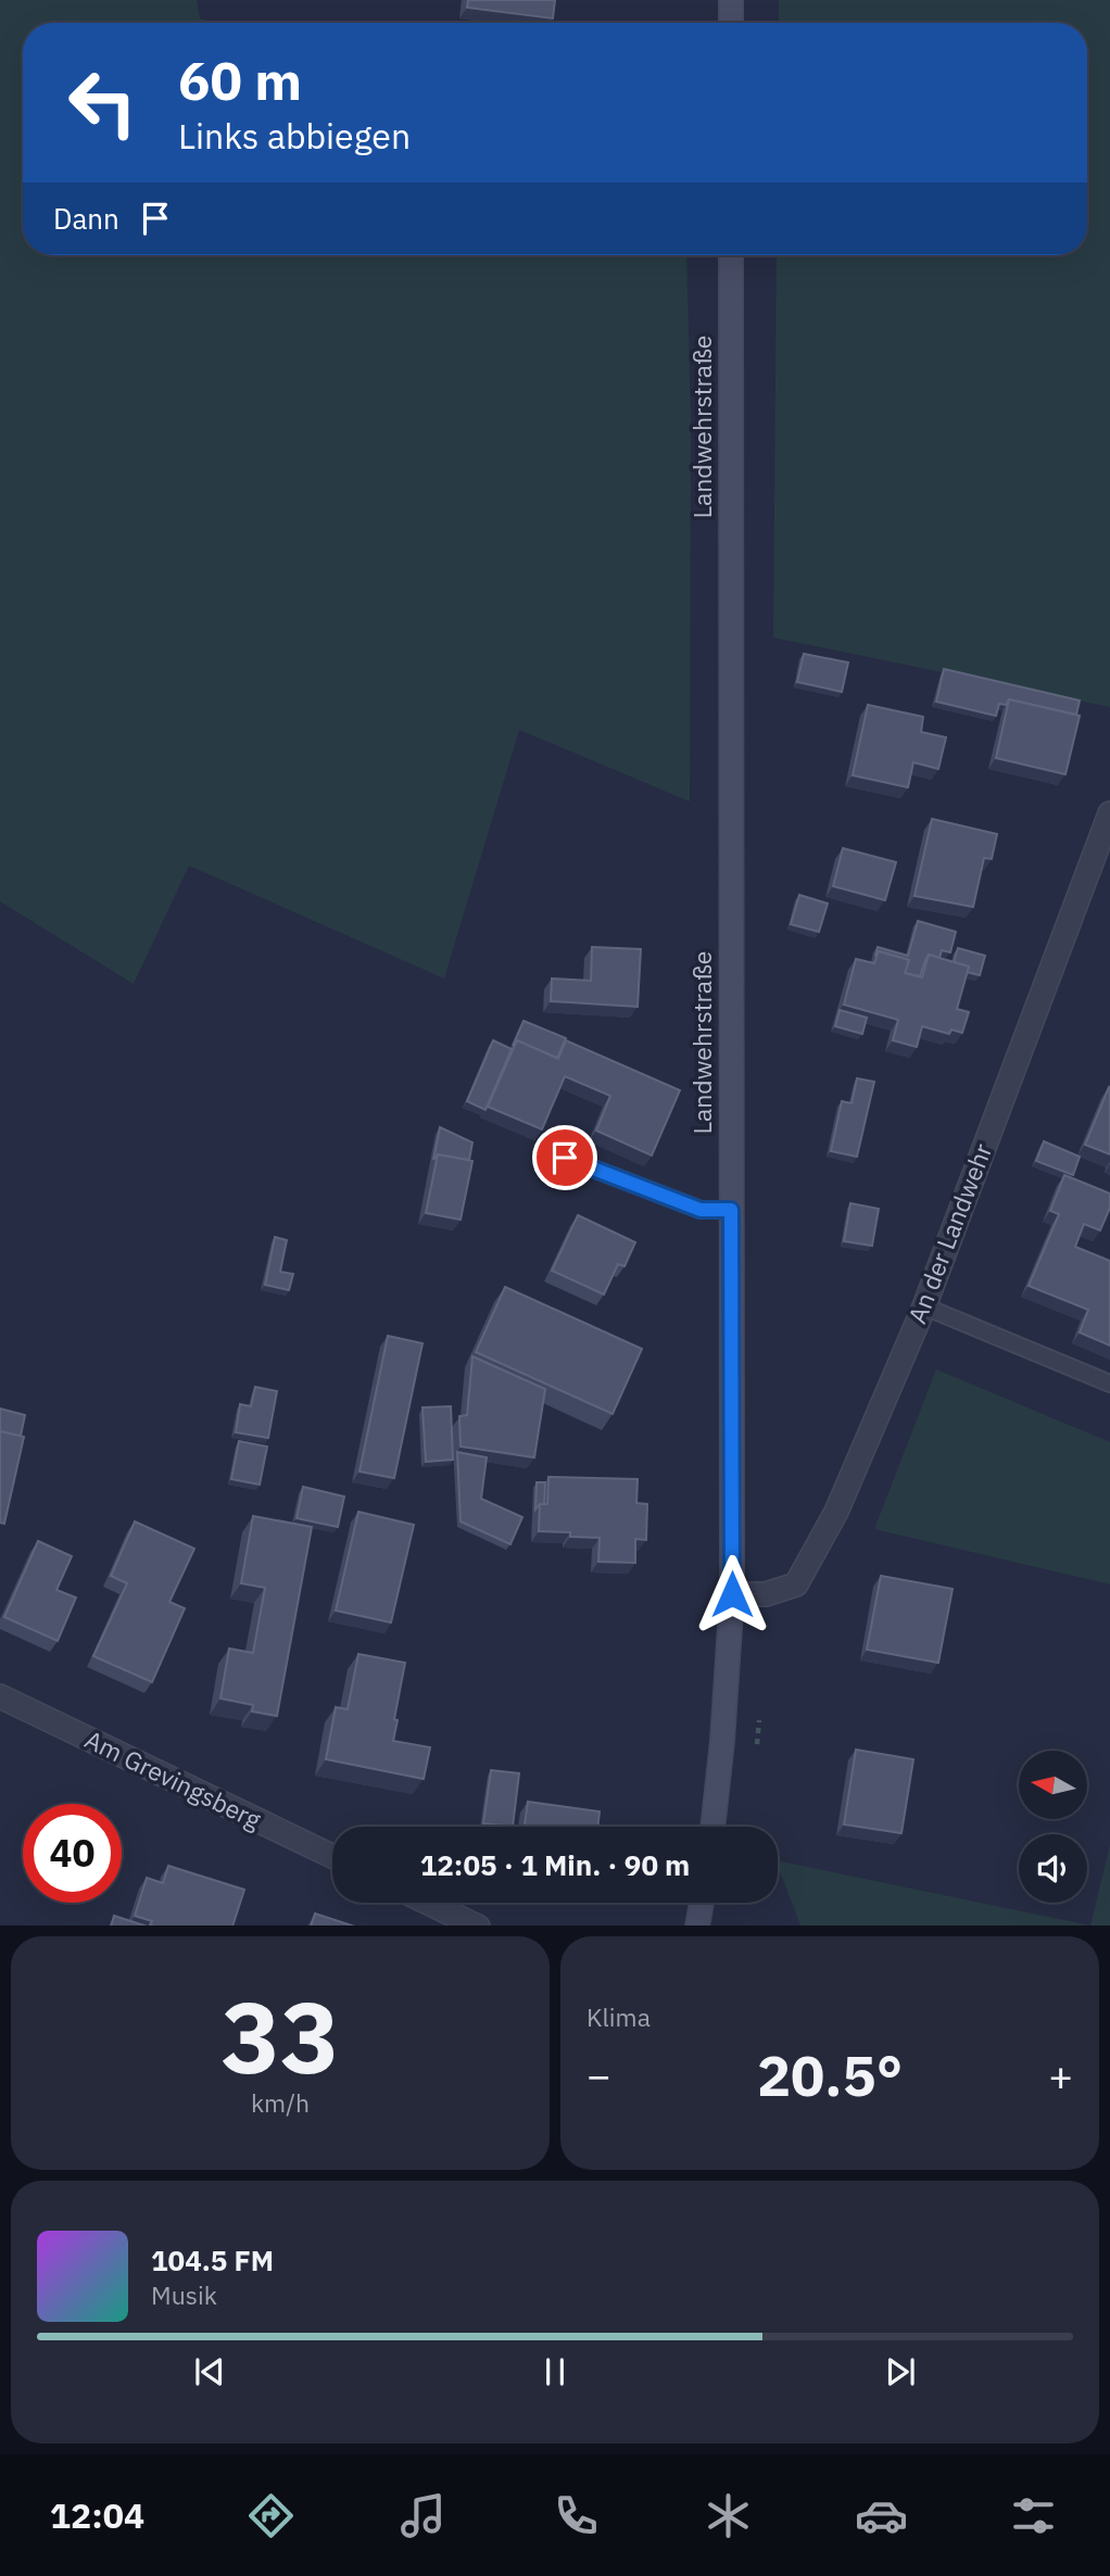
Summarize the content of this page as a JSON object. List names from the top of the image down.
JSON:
{
  "streets": {
    "street": ["Landwehrstraße", "An der Landwehr", "Am Grevingsberg"]
  },
  "crossings": [
    ["Landwehrstraße", "An der Landwehr"]
  ],
  "north": "left",
  "page": {
    "turn": ["60 m", "Links abbiegen"],
    "then": "Dann",
    "limit": "40",
    "trip": "12:05 · 1 Min. · 90 m",
    "tile": [
      ["33", "km/h"],
      "Klima"
    ],
    "heat": ["−", "20.5°", "+"],
    "song": ["104.5 FM", "Musik"],
    "tabs": "12:04"
  }
}
